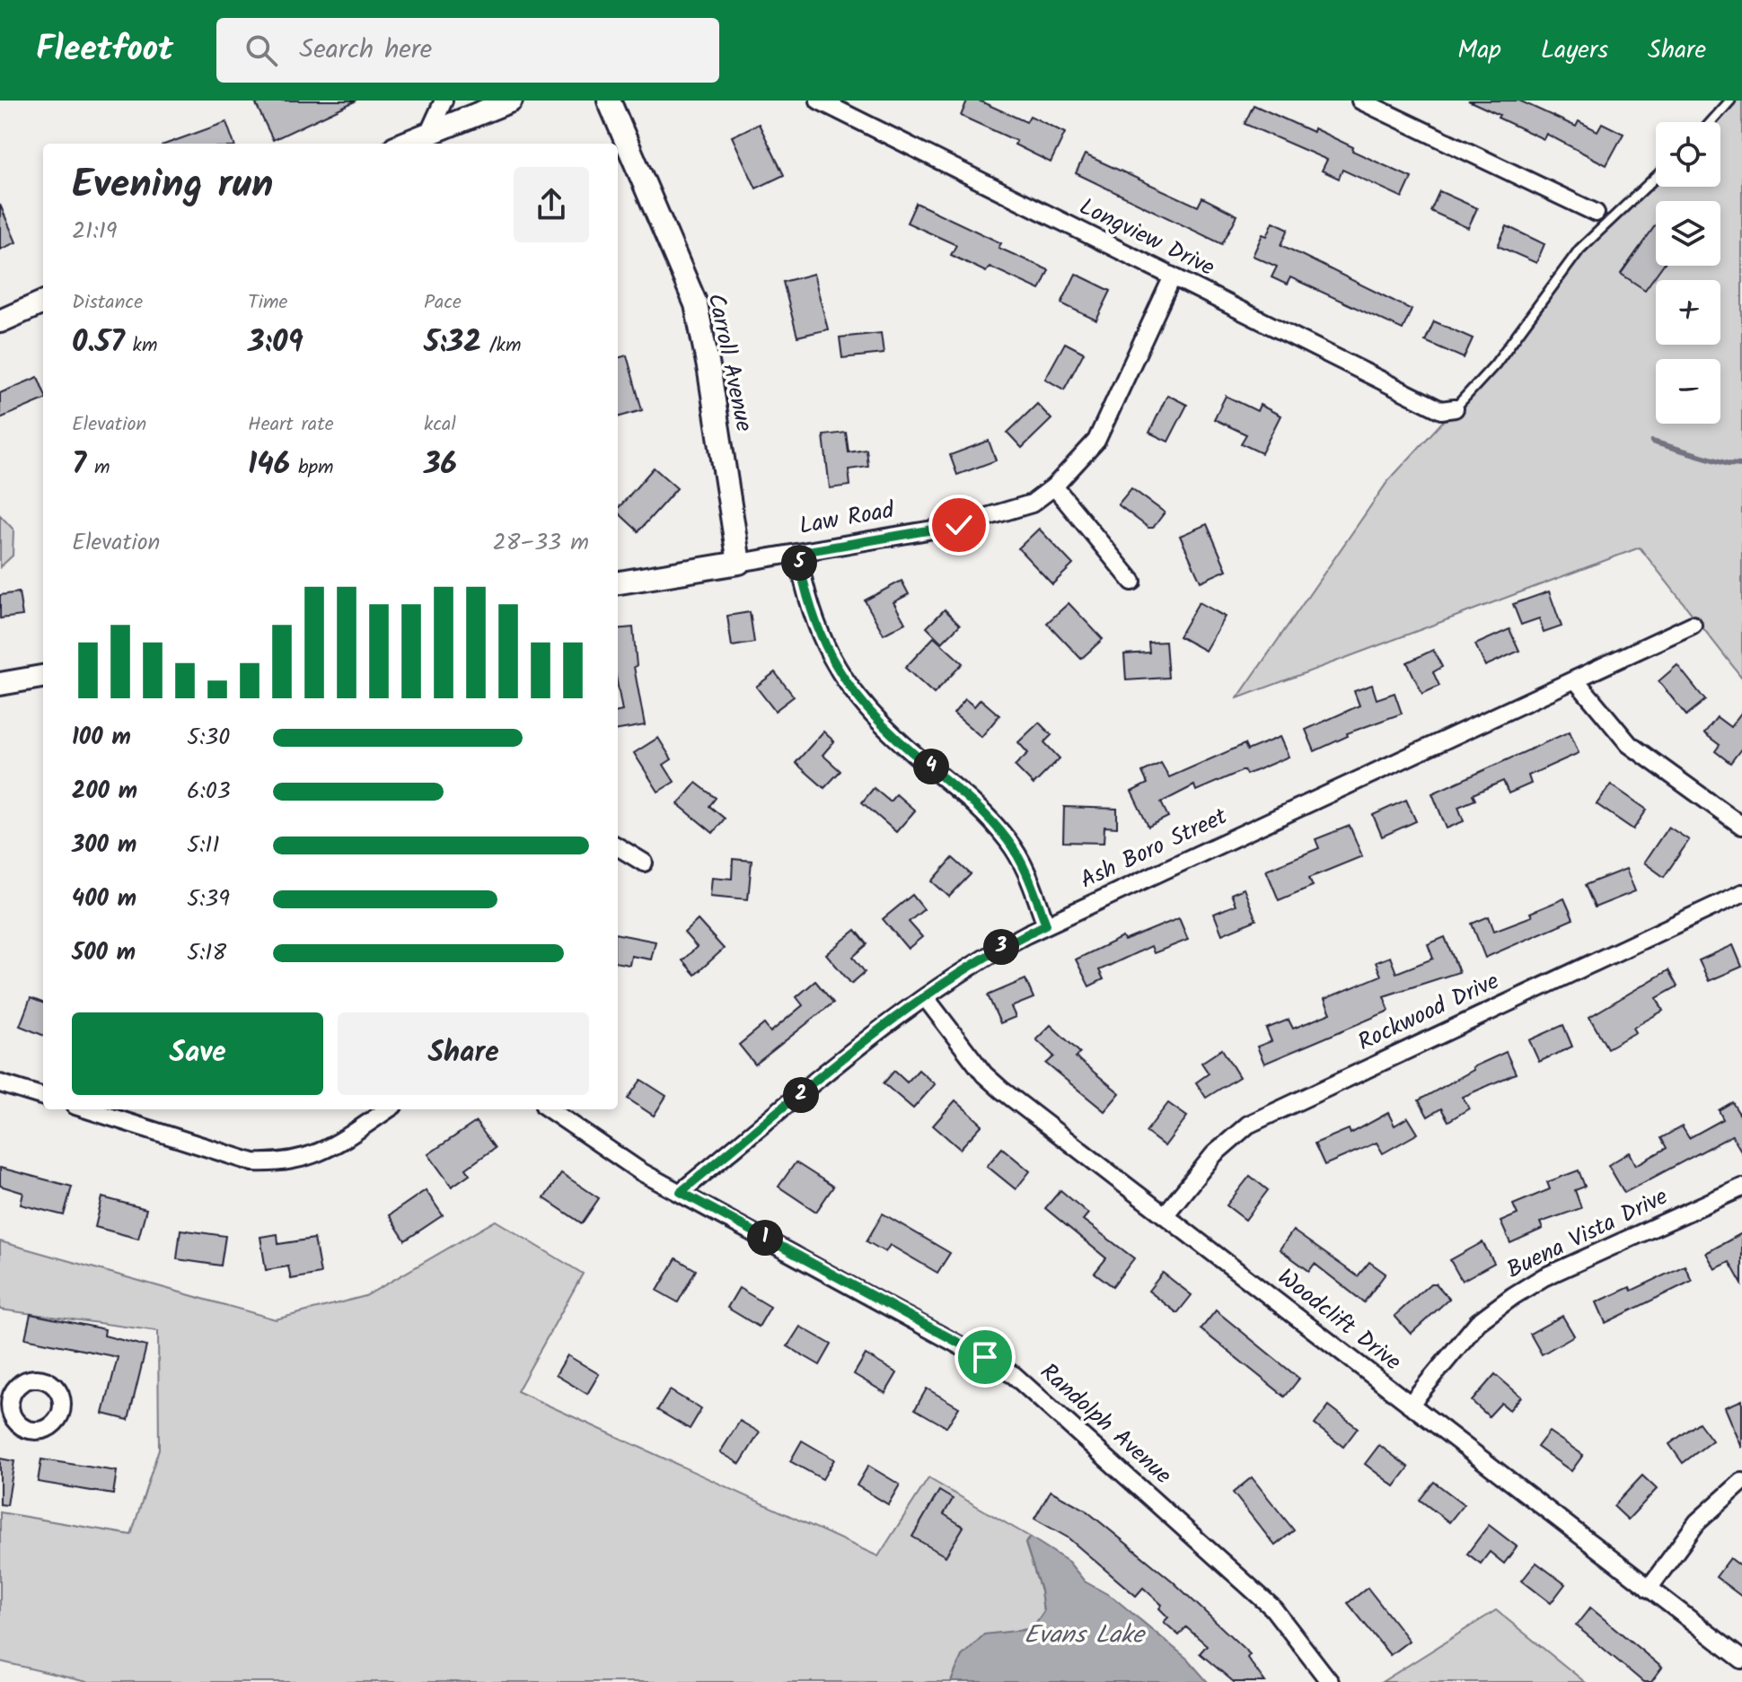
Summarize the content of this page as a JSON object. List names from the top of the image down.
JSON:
{
  "streets": {
    "street": [
      "Longview Drive",
      "Carroll Avenue",
      "Law Road",
      "Ash Boro Street",
      "Rockwood Drive",
      "Buena Vista Drive",
      "Woodclift Drive",
      "Randolph Avenue"
    ]
  },
  "crossings": [
    ["Longview Drive", "Law Road"],
    ["Carroll Avenue", "Law Road"],
    ["Ash Boro Street", "Woodclift Drive"],
    ["Ash Boro Street", "Randolph Avenue"],
    ["Rockwood Drive", "Woodclift Drive"],
    ["Buena Vista Drive", "Woodclift Drive"]
  ],
  "water": ["Evans Lake"],
  "page": {
    "header": "Fleetfoot",
    "search": "Search here",
    "nav": ["Map", "Layers", "Share"],
    "map_buttons": ["+", "−"],
    "heading": ["Evening run", "21:19"],
    "stats": [
      ["Distance", "0.57 km"],
      ["Time", "3:09"],
      ["Pace", "5:32 /km"],
      ["Elevation", "7 m"],
      ["Heart rate", "146 bpm"],
      ["kcal", "36"]
    ],
    "chart": ["Elevation", "28–33 m"],
    "pins": [
      "5",
      "4",
      "3",
      "2",
      "1"
    ],
    "list": [
      {
        "name": "100 m",
        "note": "5:30"
      },
      {
        "name": "200 m",
        "note": "6:03"
      },
      {
        "name": "300 m",
        "note": "5:11"
      },
      {
        "name": "400 m",
        "note": "5:39"
      },
      {
        "name": "500 m",
        "note": "5:18"
      }
    ],
    "buttons": ["Save", "Share"]
  }
}
